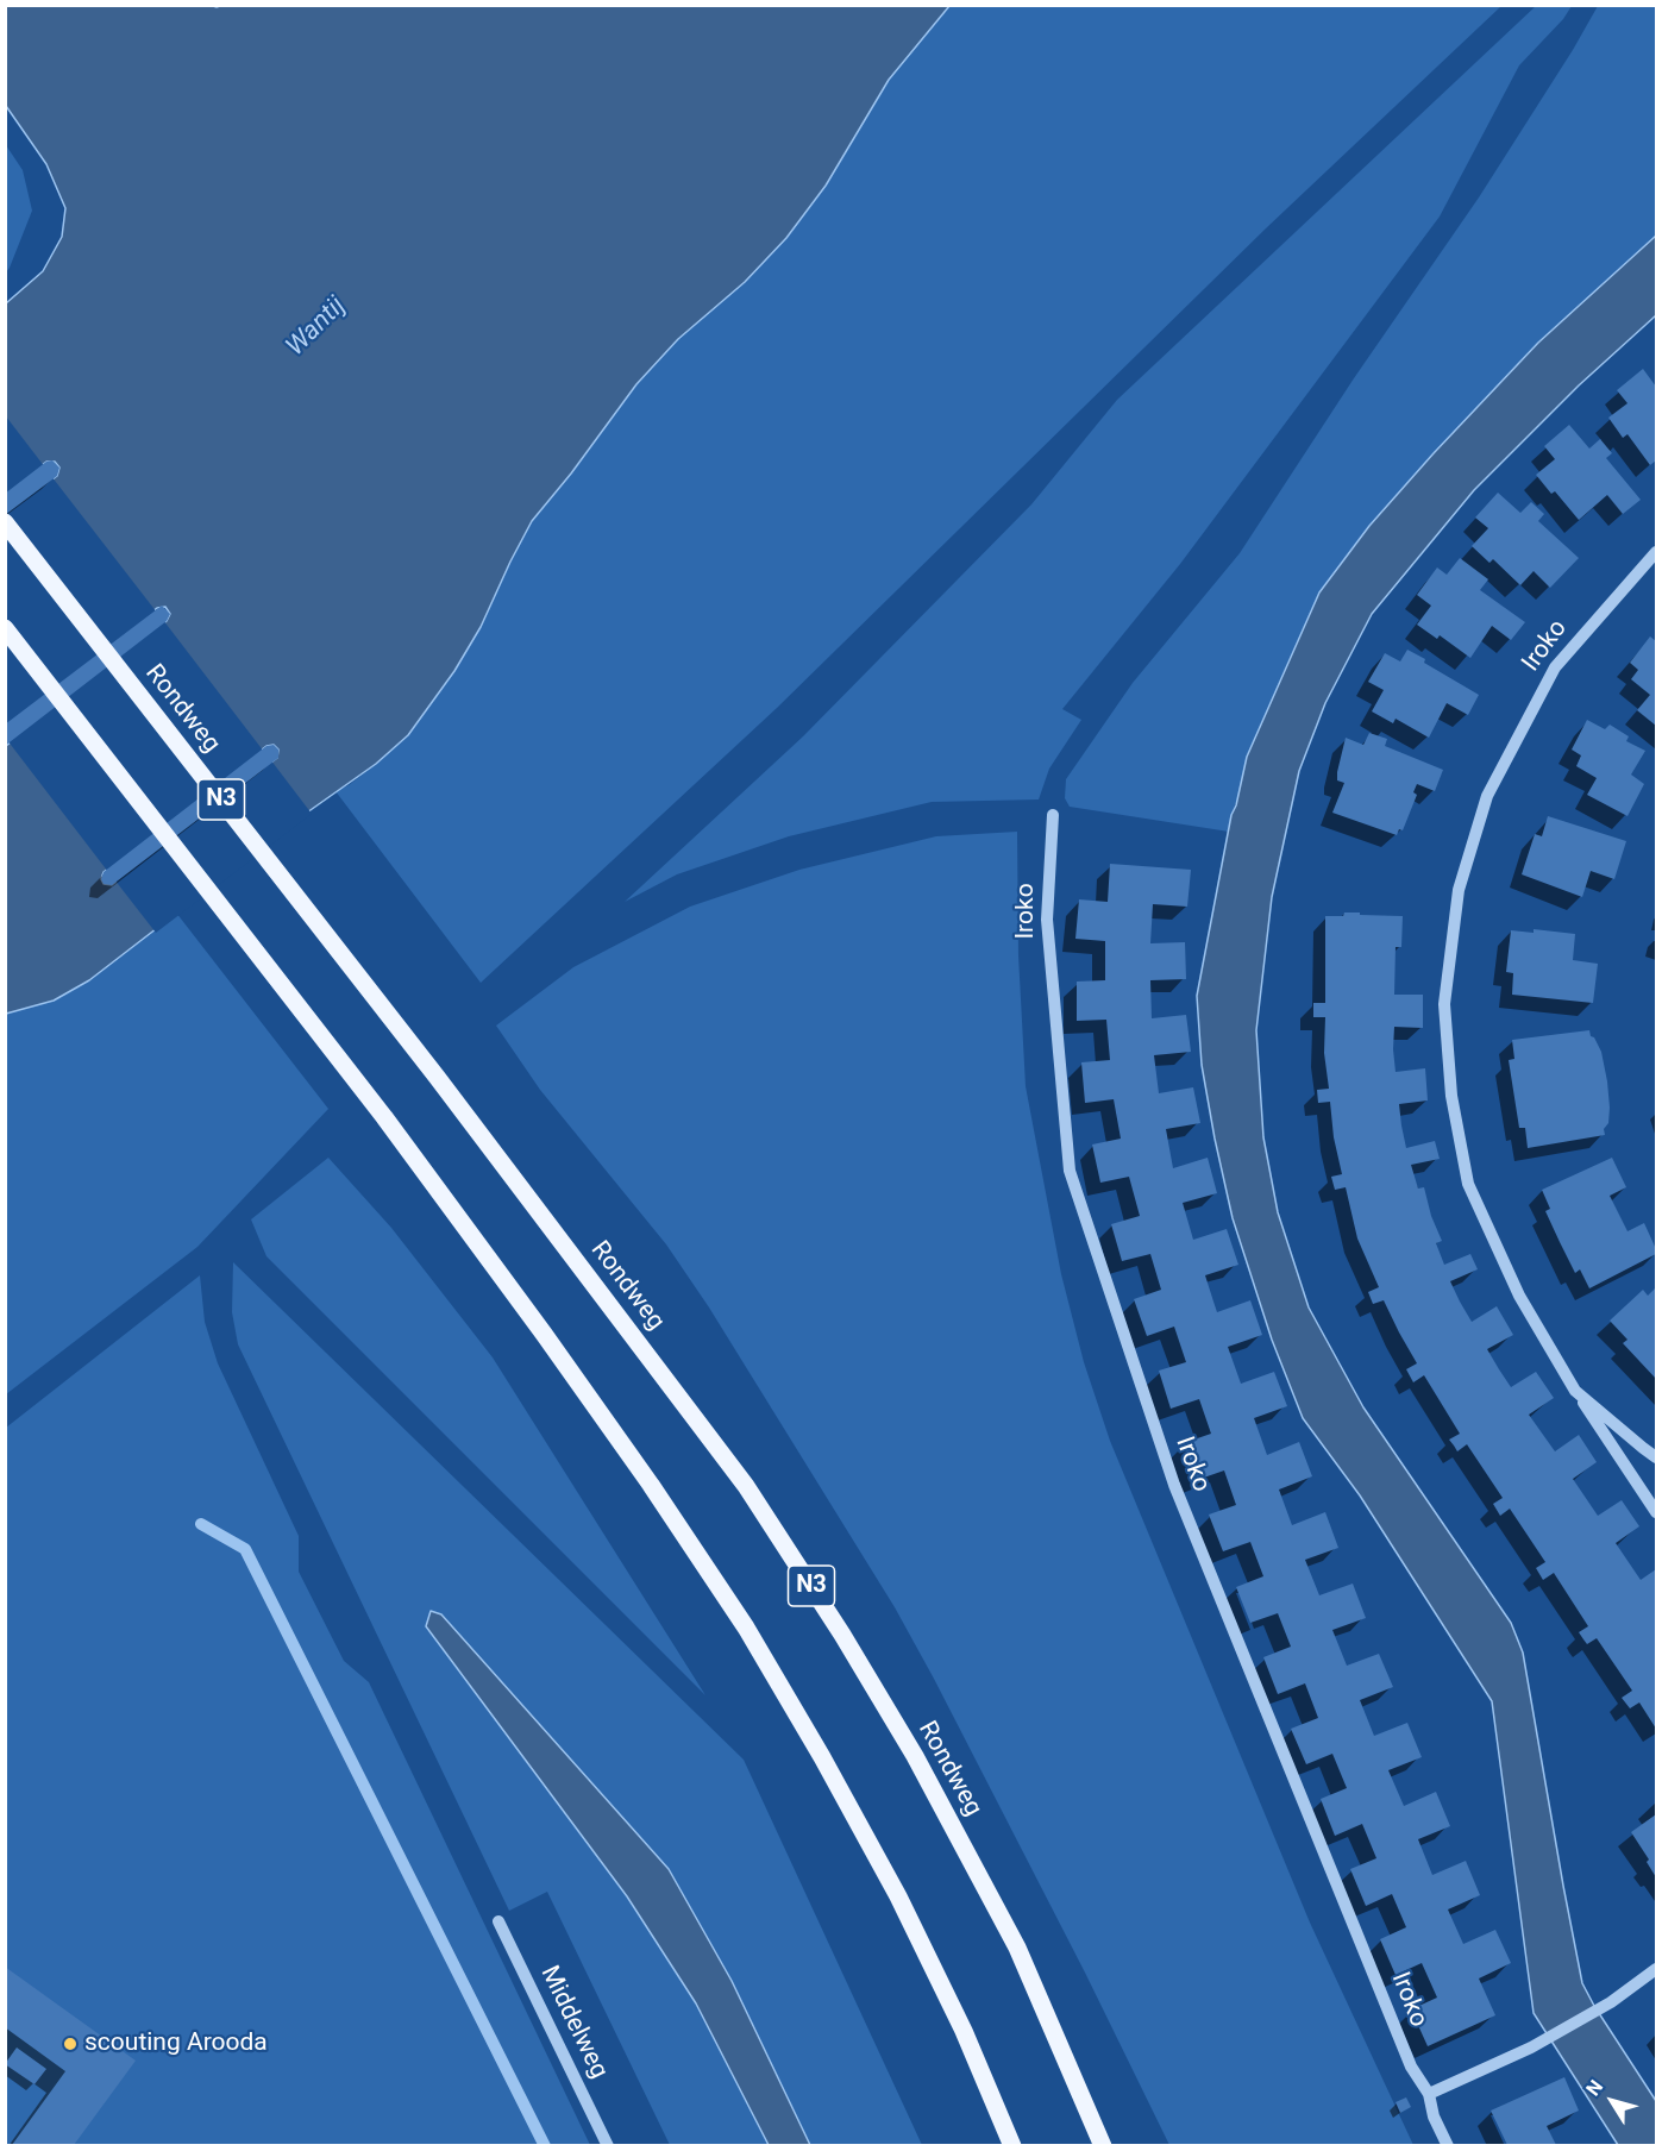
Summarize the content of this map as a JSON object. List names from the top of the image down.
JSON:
{
  "streets": {
    "main road": ["Rondweg", "N3"],
    "street": ["Iroko", "Middelweg"]
  },
  "water": ["Wantij"],
  "places": ["scouting Arooda"],
  "north": "top left"
}
